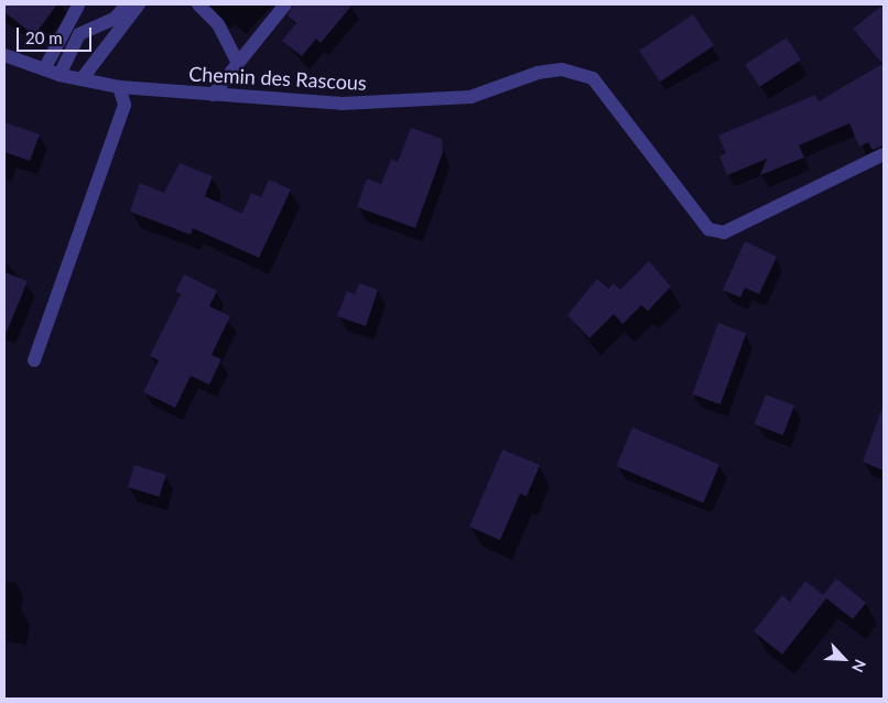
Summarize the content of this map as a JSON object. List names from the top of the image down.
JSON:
{
  "streets": {
    "street": ["Chemin des Rascous"]
  },
  "scale_bar": "20 m",
  "north": "bottom right"
}
